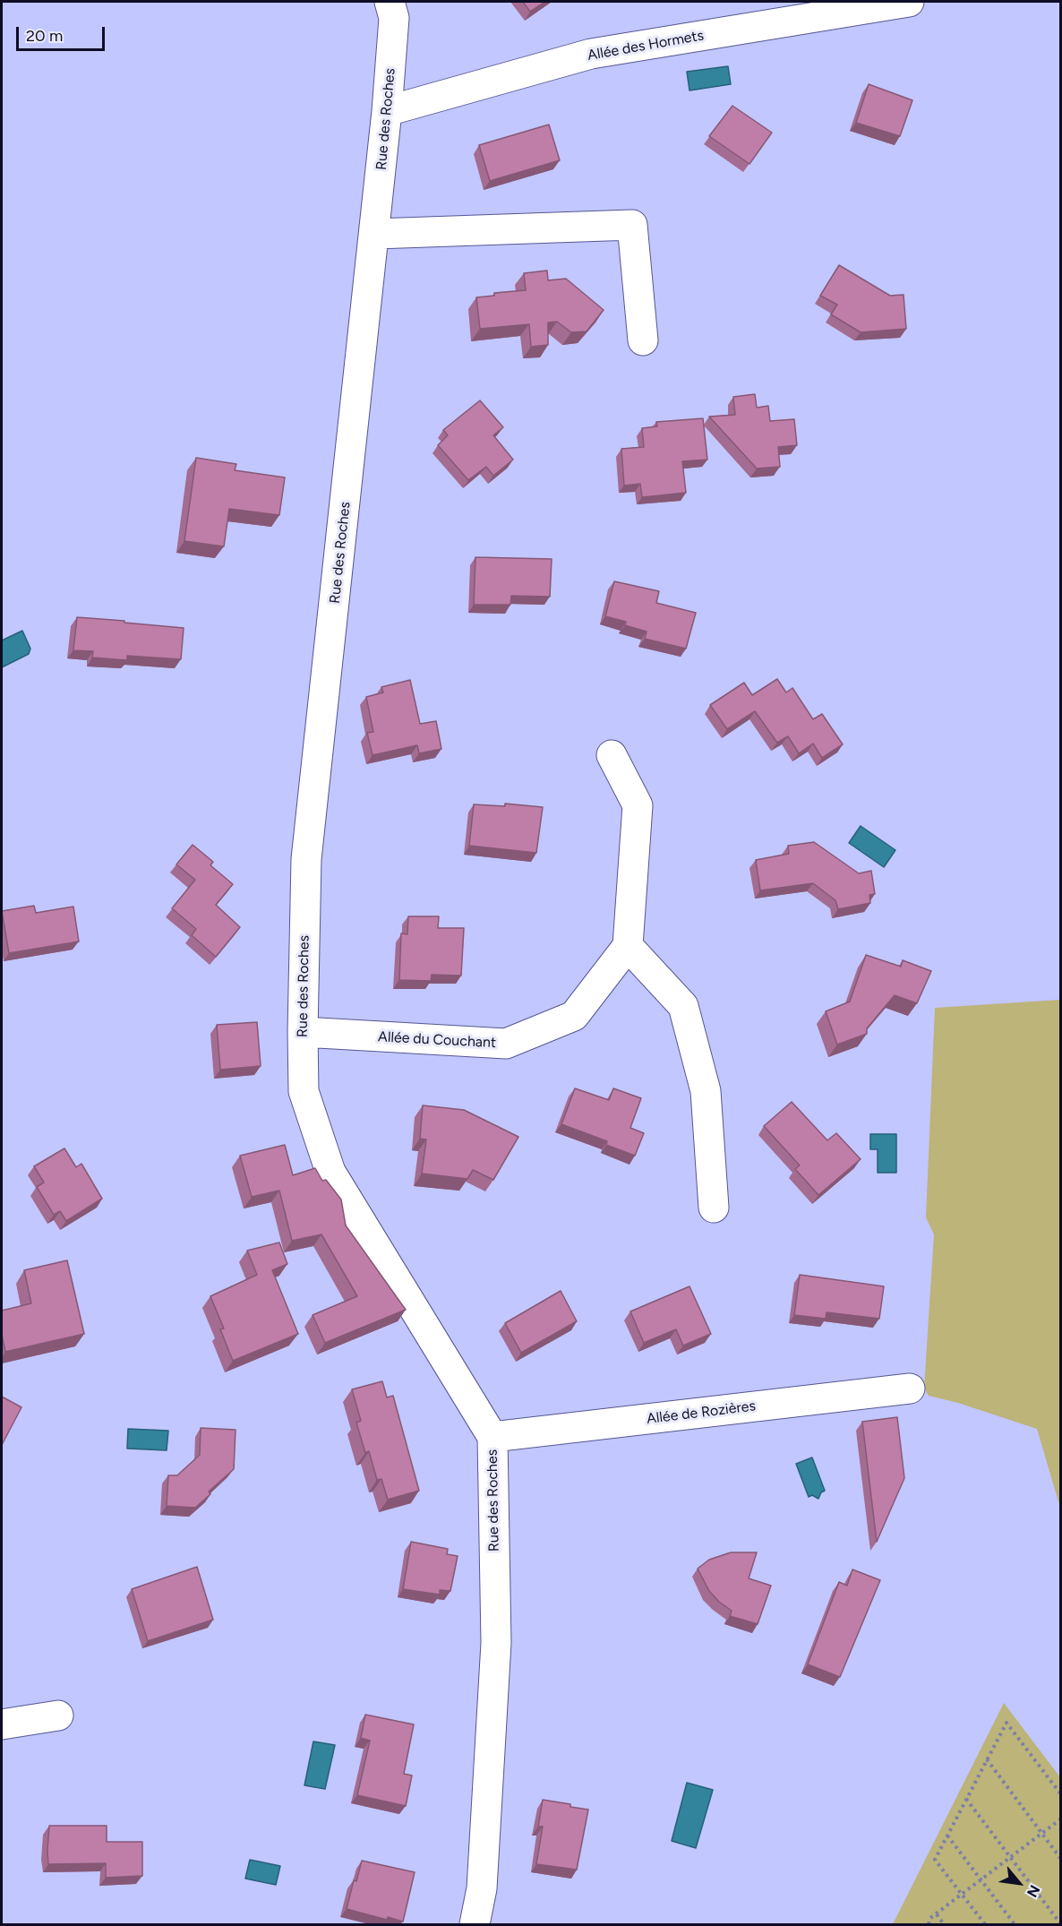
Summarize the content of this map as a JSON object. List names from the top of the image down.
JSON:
{
  "streets": {
    "street": [
      "Allée des Hormets",
      "Rue des Roches",
      "Allée du Couchant",
      "Allée de Rozières"
    ]
  },
  "crossings": [
    ["Allée des Hormets", "Rue des Roches"],
    ["Rue des Roches", "Allée du Couchant"],
    ["Rue des Roches", "Allée de Rozières"]
  ],
  "scale_bar": "20 m",
  "north": "bottom right"
}
